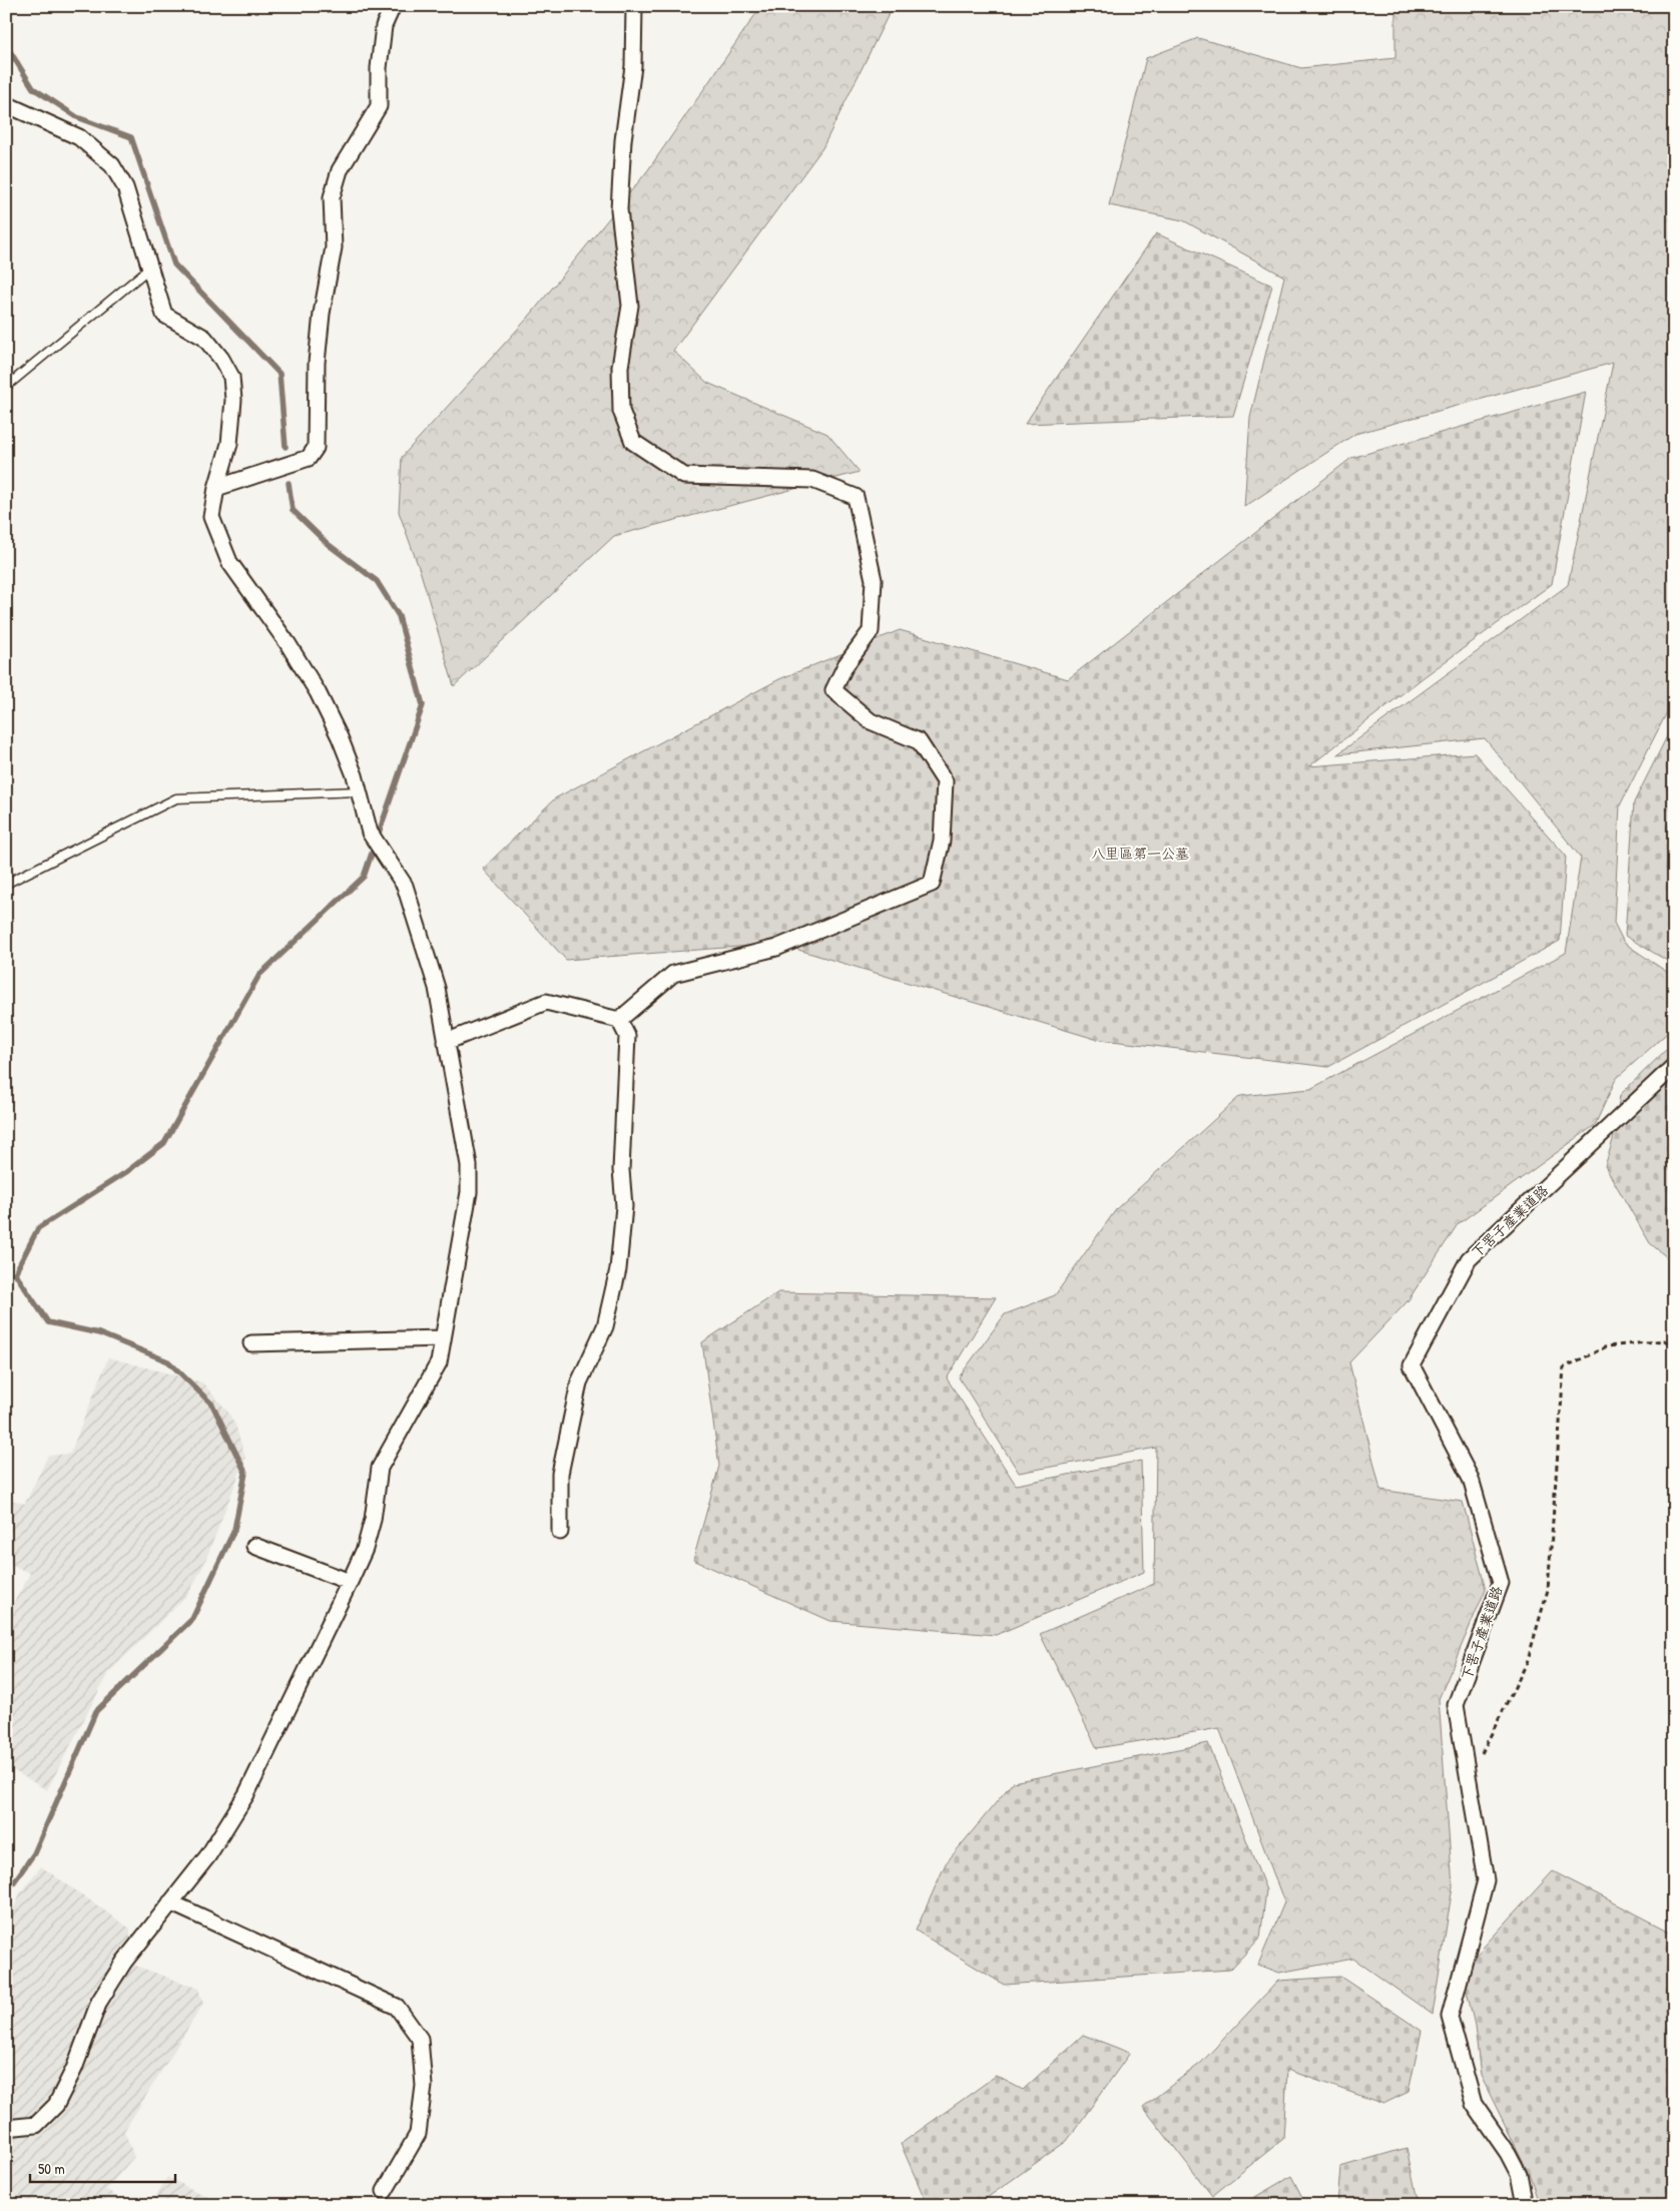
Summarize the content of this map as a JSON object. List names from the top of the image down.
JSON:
{
  "streets": {
    "street": ["下罟子產業道路"]
  },
  "parks": ["八里區第一公墓"],
  "scale_bar": "50 m"
}
